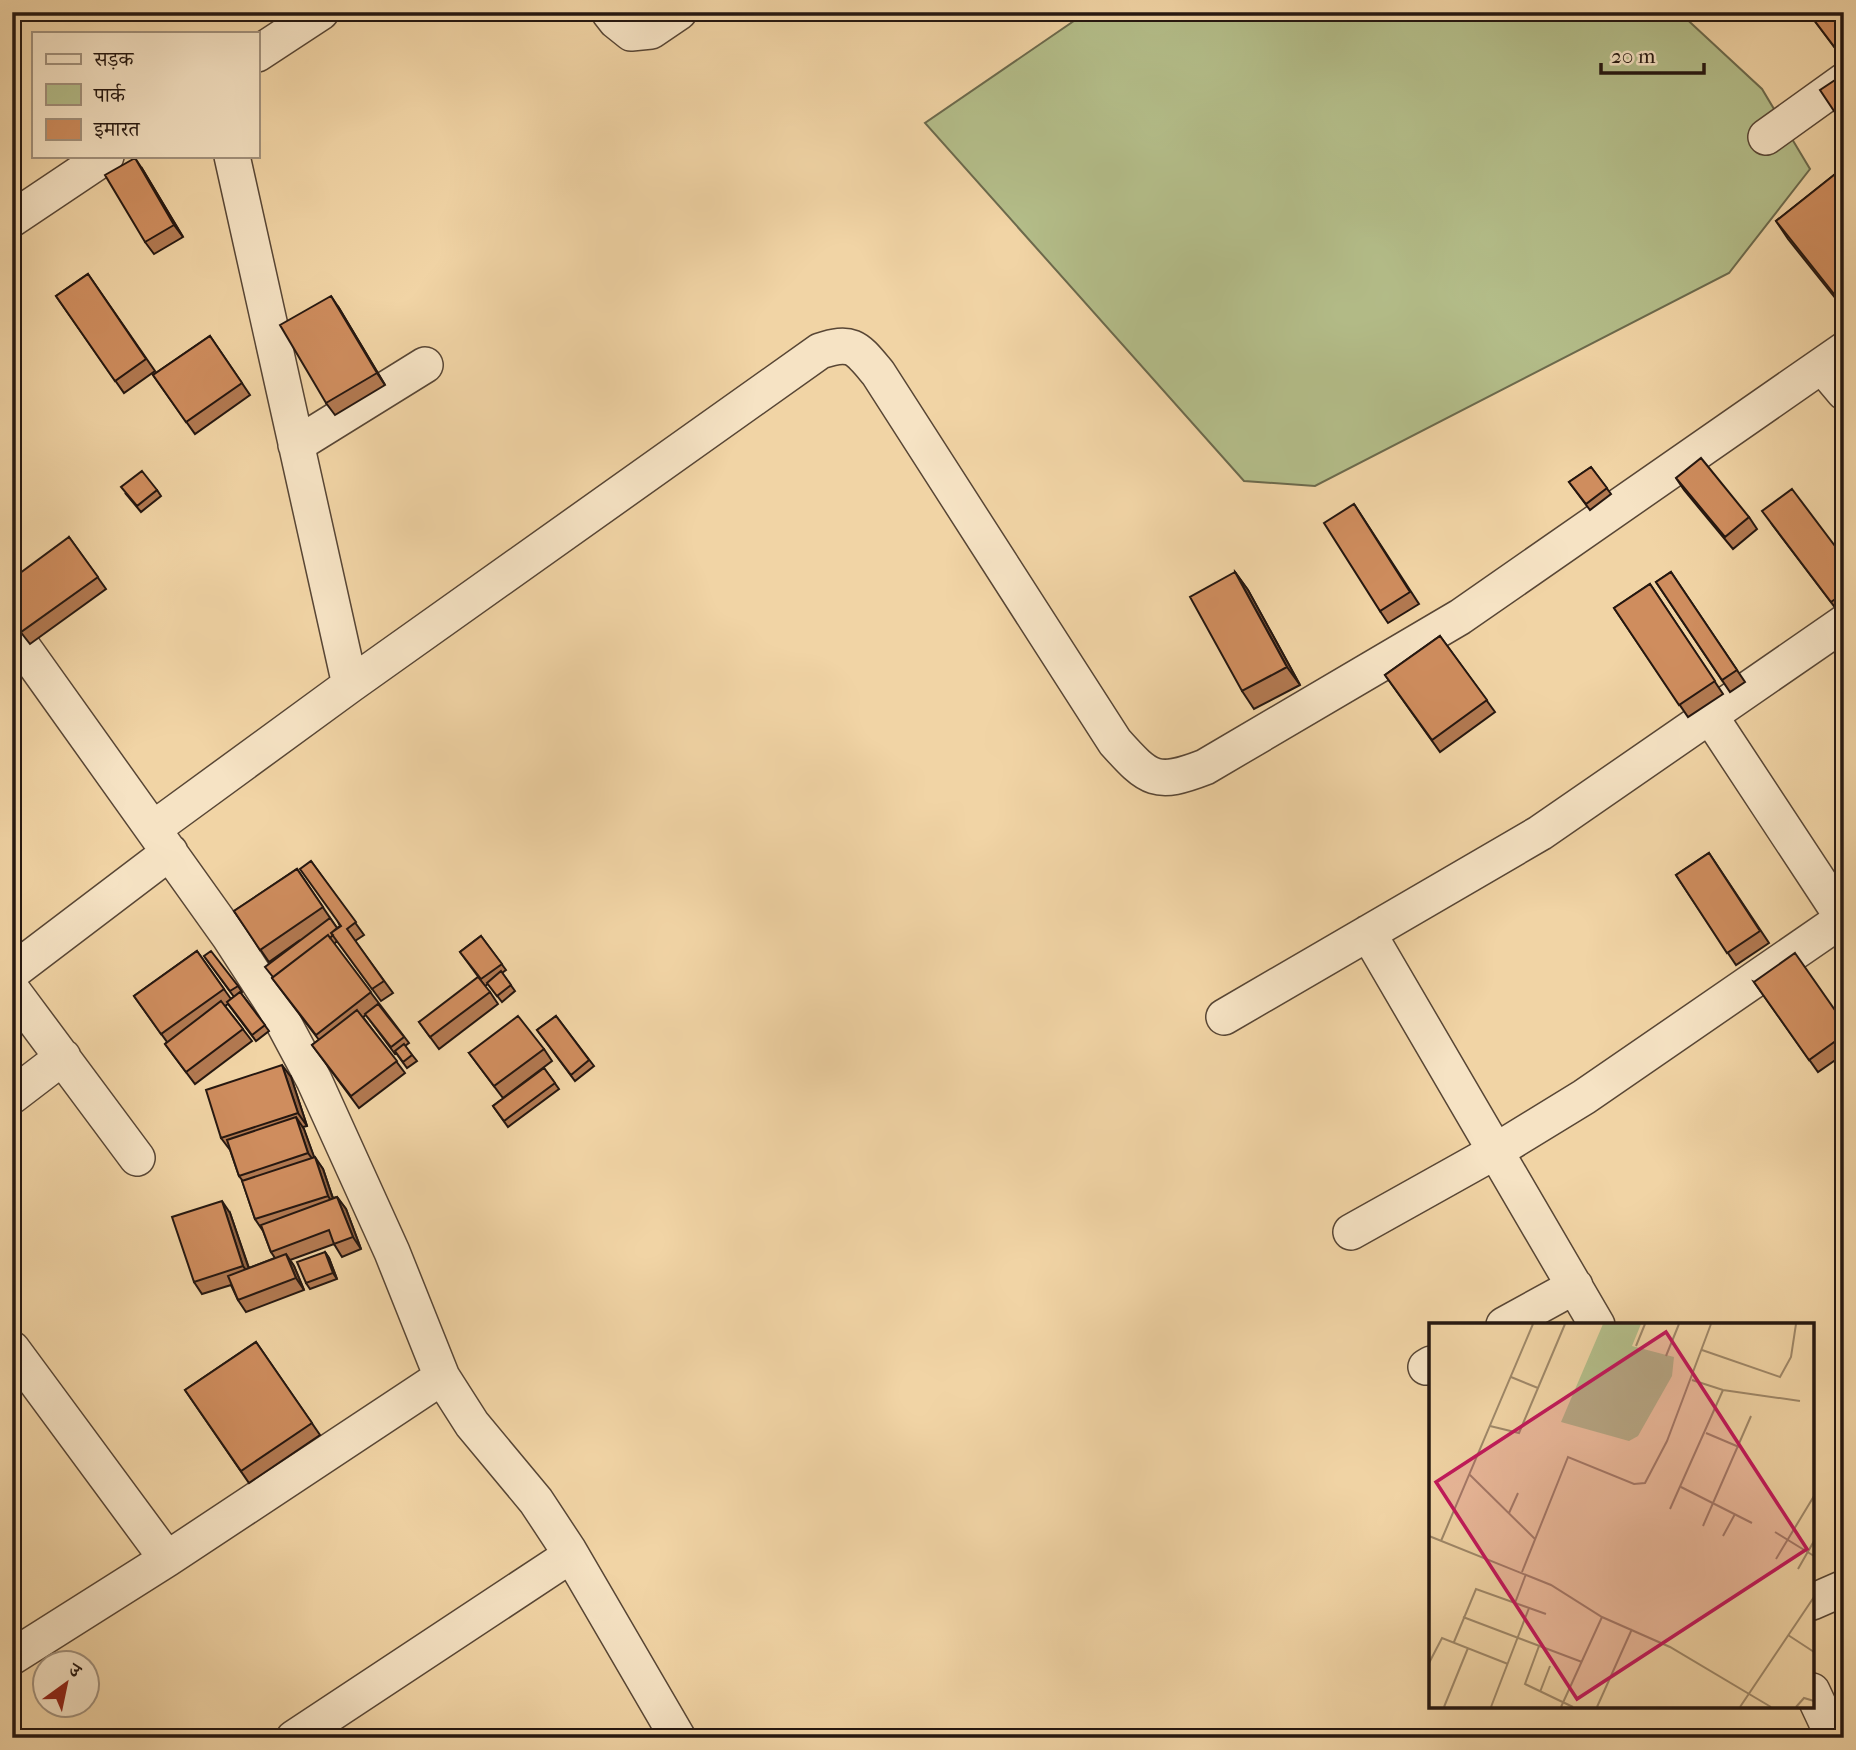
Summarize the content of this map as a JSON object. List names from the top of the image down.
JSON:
{
  "legend": ["सड़क", "पार्क", "इमारत"],
  "scale_bar": "20 m",
  "north": "top right"
}
